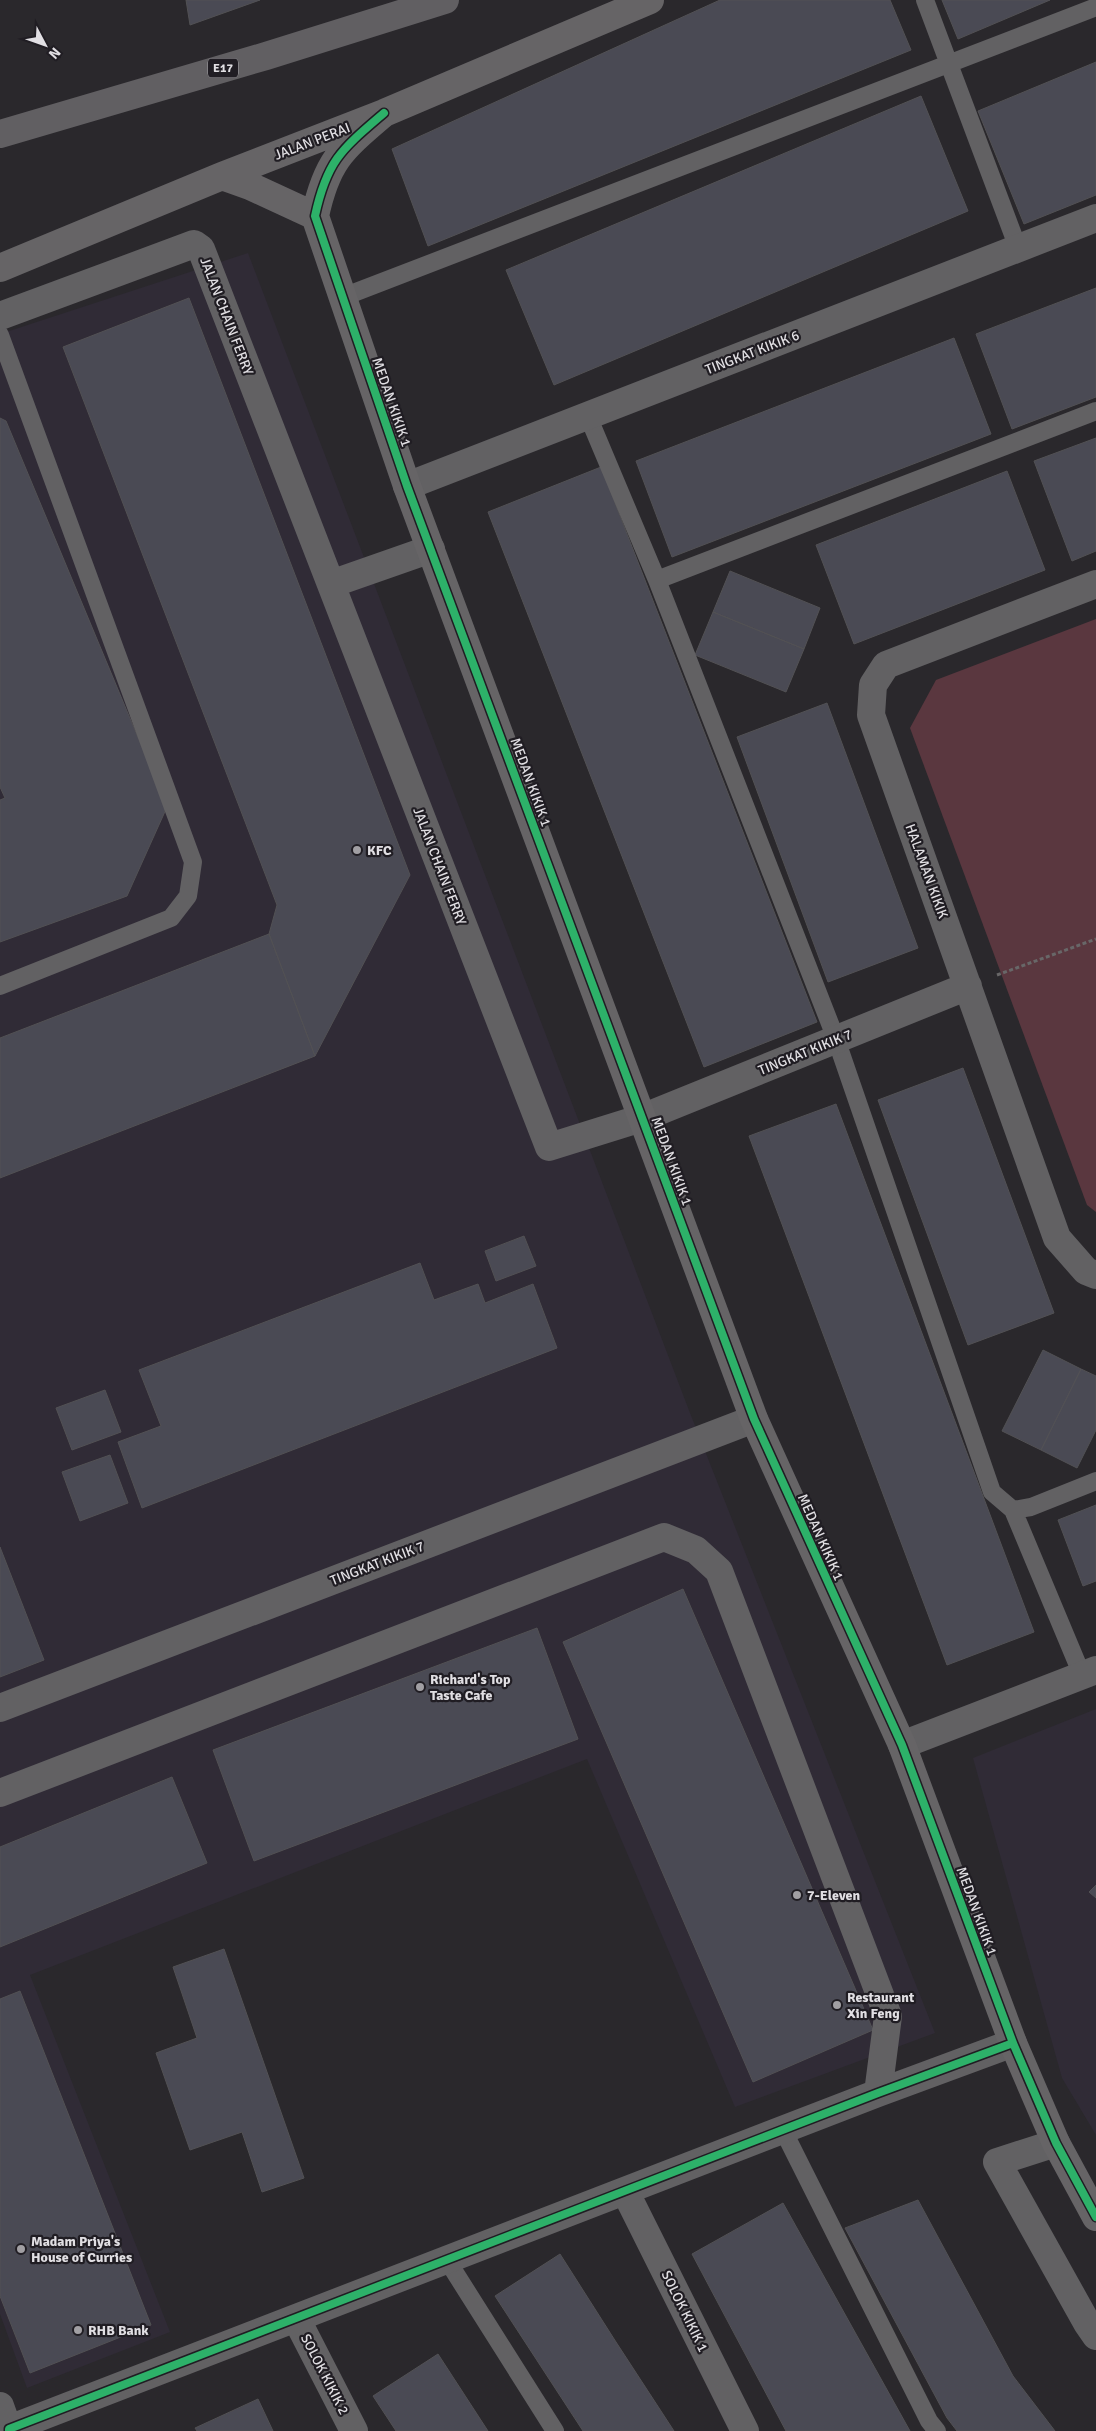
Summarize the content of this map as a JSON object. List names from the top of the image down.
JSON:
{
  "streets": {
    "highway": ["E17"],
    "street": [
      "JALAN PERAI",
      "JALAN CHAIN FERRY",
      "TINGKAT KIKIK 6",
      "MEDAN KIKIK 1",
      "HALAMAN KIKIK",
      "TINGKAT KIKIK 7",
      "SOLOK KIKIK 1",
      "SOLOK KIKIK 2"
    ]
  },
  "crossings": [
    ["JALAN CHAIN FERRY", "TINGKAT KIKIK 7"],
    ["TINGKAT KIKIK 6", "MEDAN KIKIK 1"],
    ["MEDAN KIKIK 1", "TINGKAT KIKIK 7"],
    ["HALAMAN KIKIK", "TINGKAT KIKIK 7"]
  ],
  "places": [
    "KFC",
    "Richard's Top Taste Cafe",
    "7-Eleven",
    "Restaurant Xin Feng",
    "Madam Priya's House of Curries",
    "RHB Bank"
  ],
  "north": "bottom right"
}
